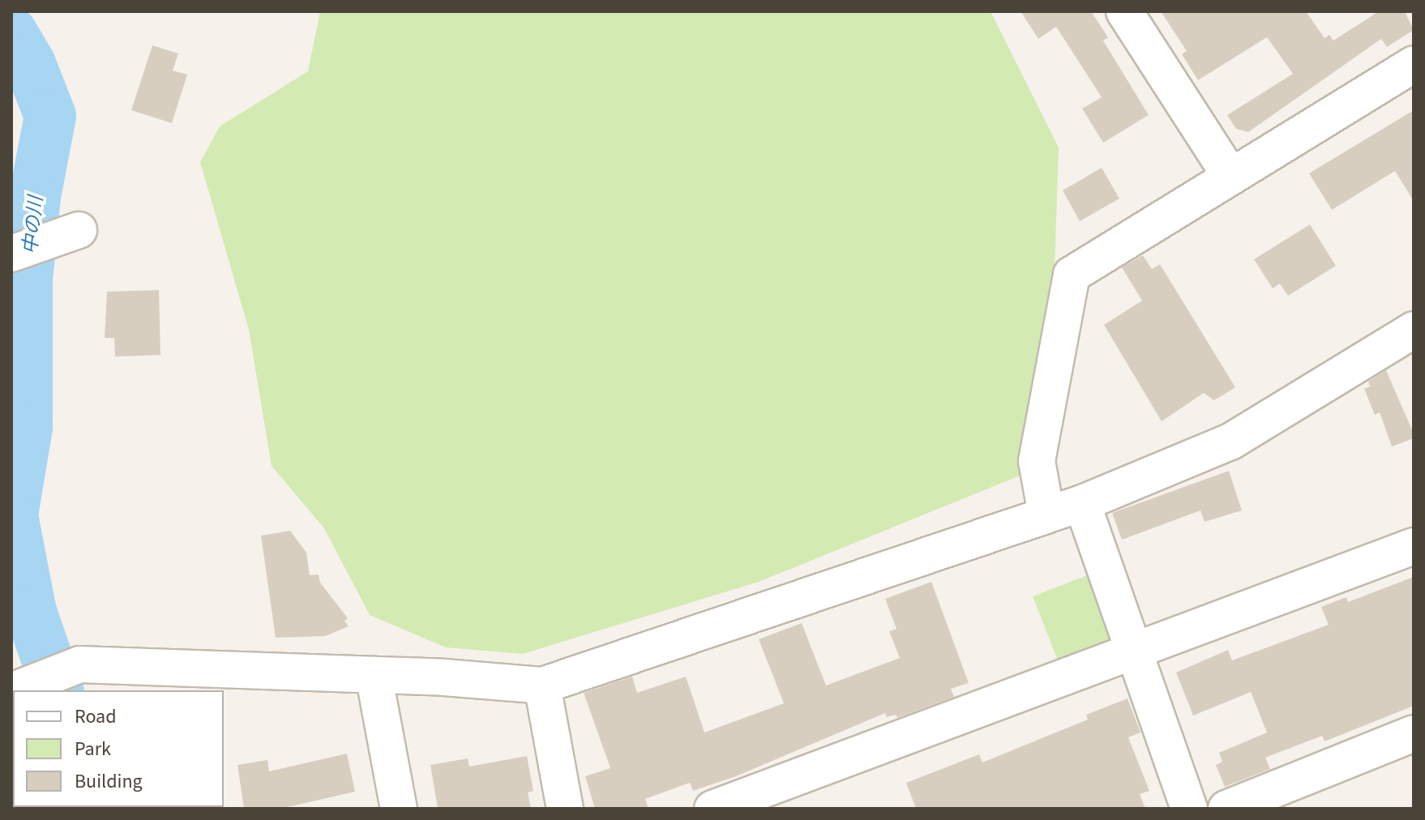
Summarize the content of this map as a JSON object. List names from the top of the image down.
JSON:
{
  "water": ["中の川"],
  "legend": ["Road", "Park", "Building"]
}
